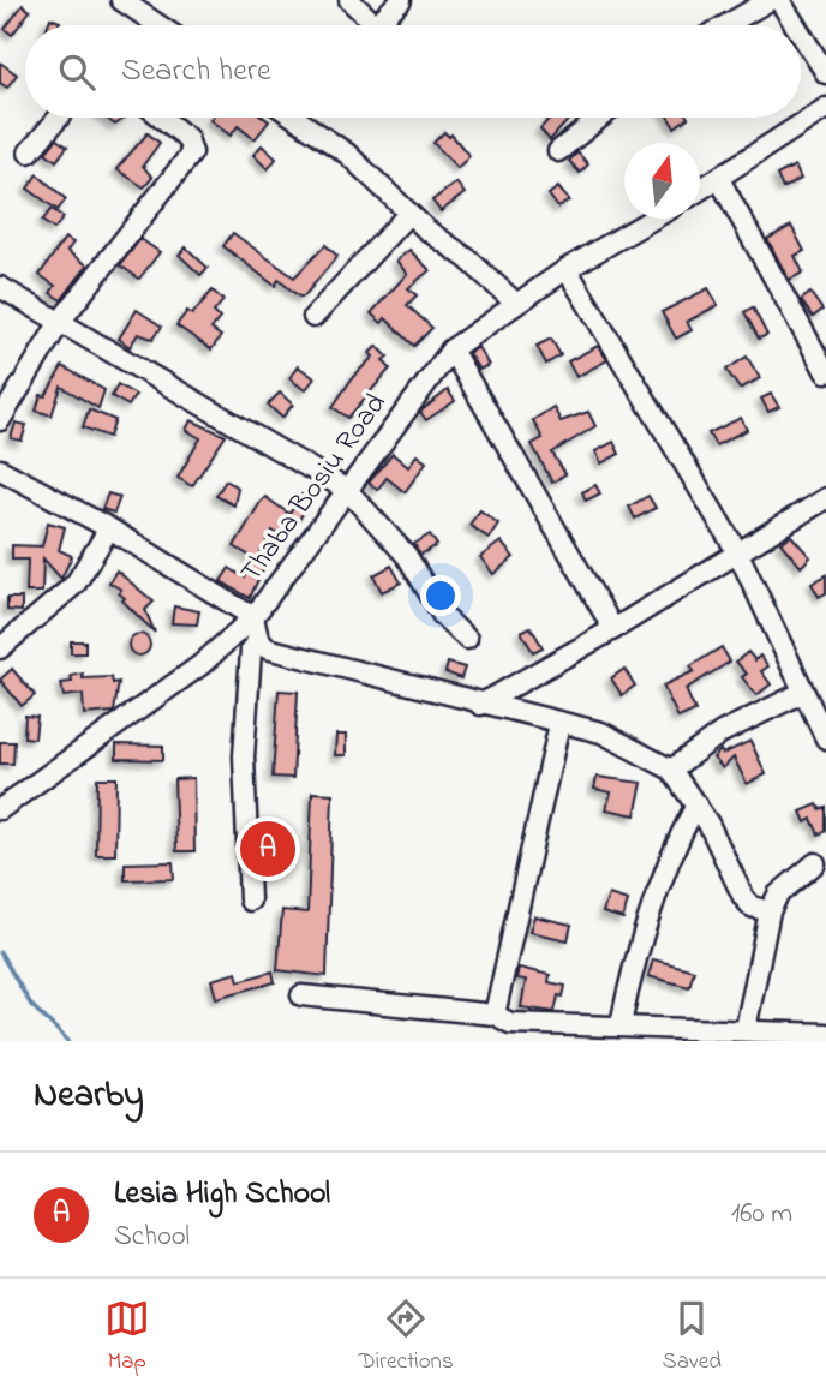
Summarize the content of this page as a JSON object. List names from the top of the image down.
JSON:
{
  "streets": {
    "street": ["Thaba Bosiu Road"]
  },
  "north": "top",
  "page": {
    "search": "Search here",
    "pins": "A",
    "heading": "Nearby",
    "list": [
      {
        "mark": "A",
        "name": "Lesia High School",
        "note": "School",
        "value": "160 m"
      }
    ],
    "nav": ["Map", "Directions", "Saved"]
  }
}
